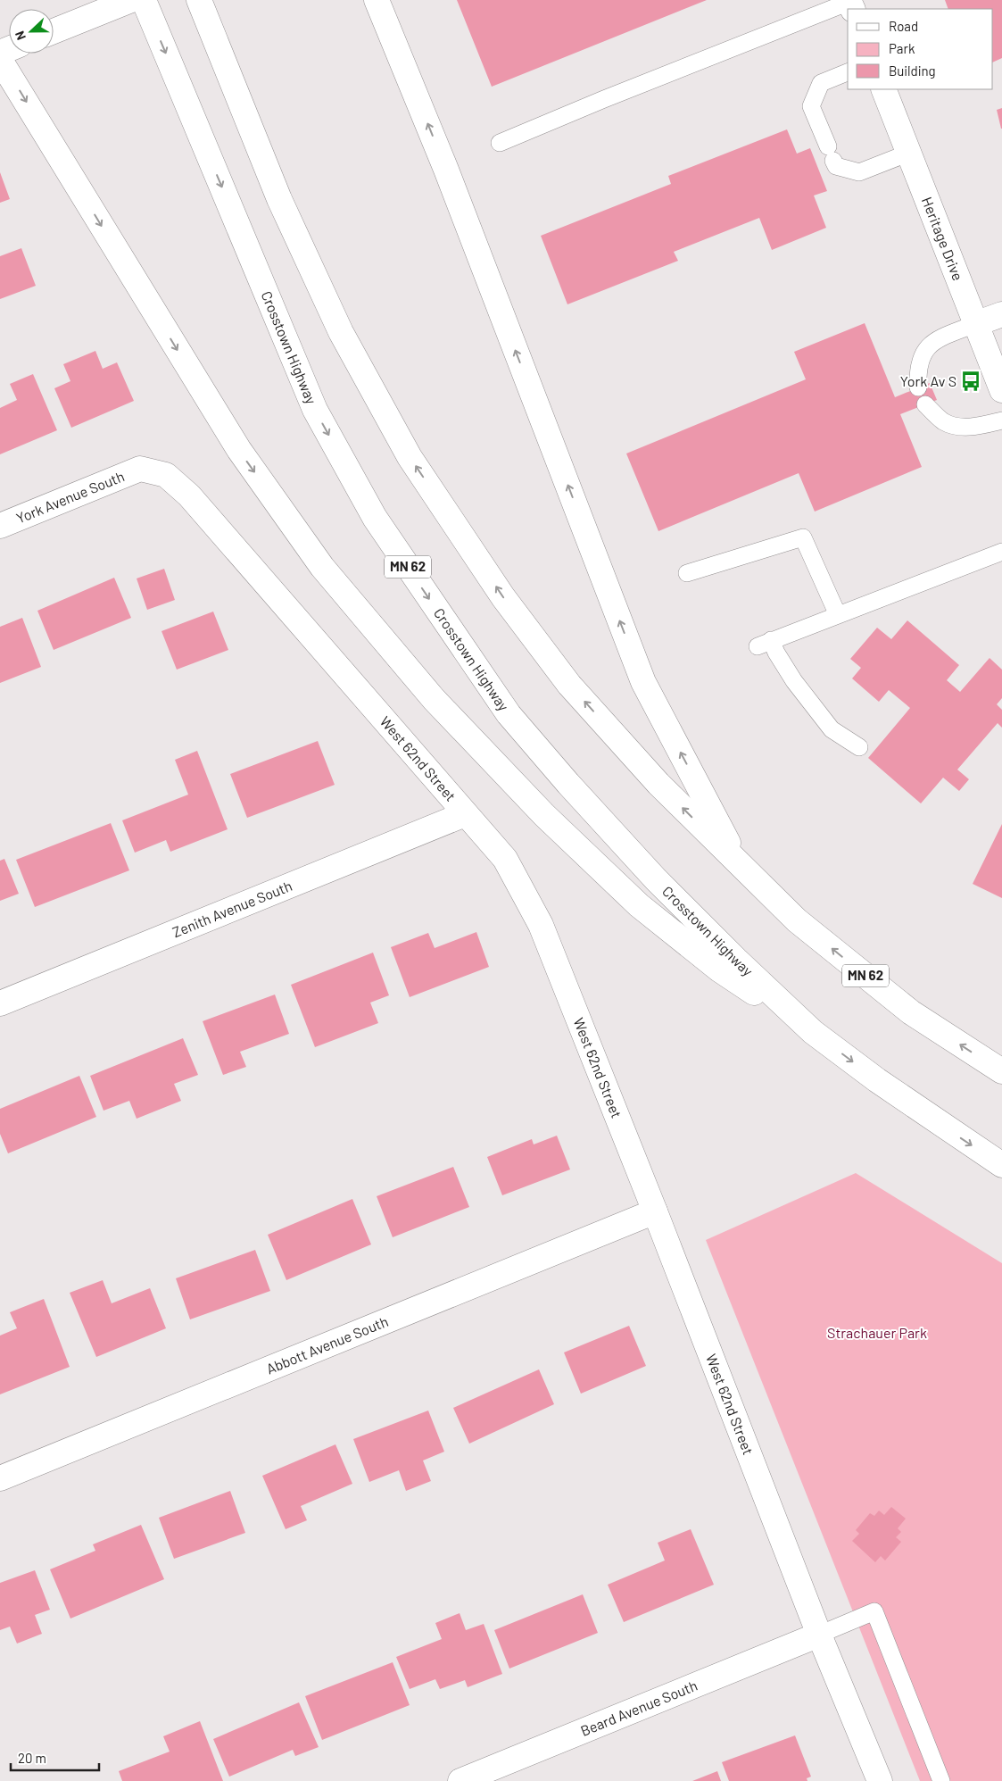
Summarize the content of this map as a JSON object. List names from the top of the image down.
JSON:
{
  "streets": {
    "main road": [
      "Heritage Drive",
      "Crosstown Highway",
      "York Avenue South",
      "MN 62",
      "West 62nd Street",
      "Zenith Avenue South",
      "Abbott Avenue South",
      "Beard Avenue South"
    ]
  },
  "crossings": [
    ["York Avenue South", "West 62nd Street"],
    ["West 62nd Street", "Zenith Avenue South"],
    ["West 62nd Street", "Abbott Avenue South"],
    ["West 62nd Street", "Beard Avenue South"]
  ],
  "parks": ["Strachauer Park"],
  "places": {
    "bus stop": ["York Av S"]
  },
  "legend": ["Road", "Park", "Building"],
  "scale_bar": "20 m",
  "north": "left"
}
